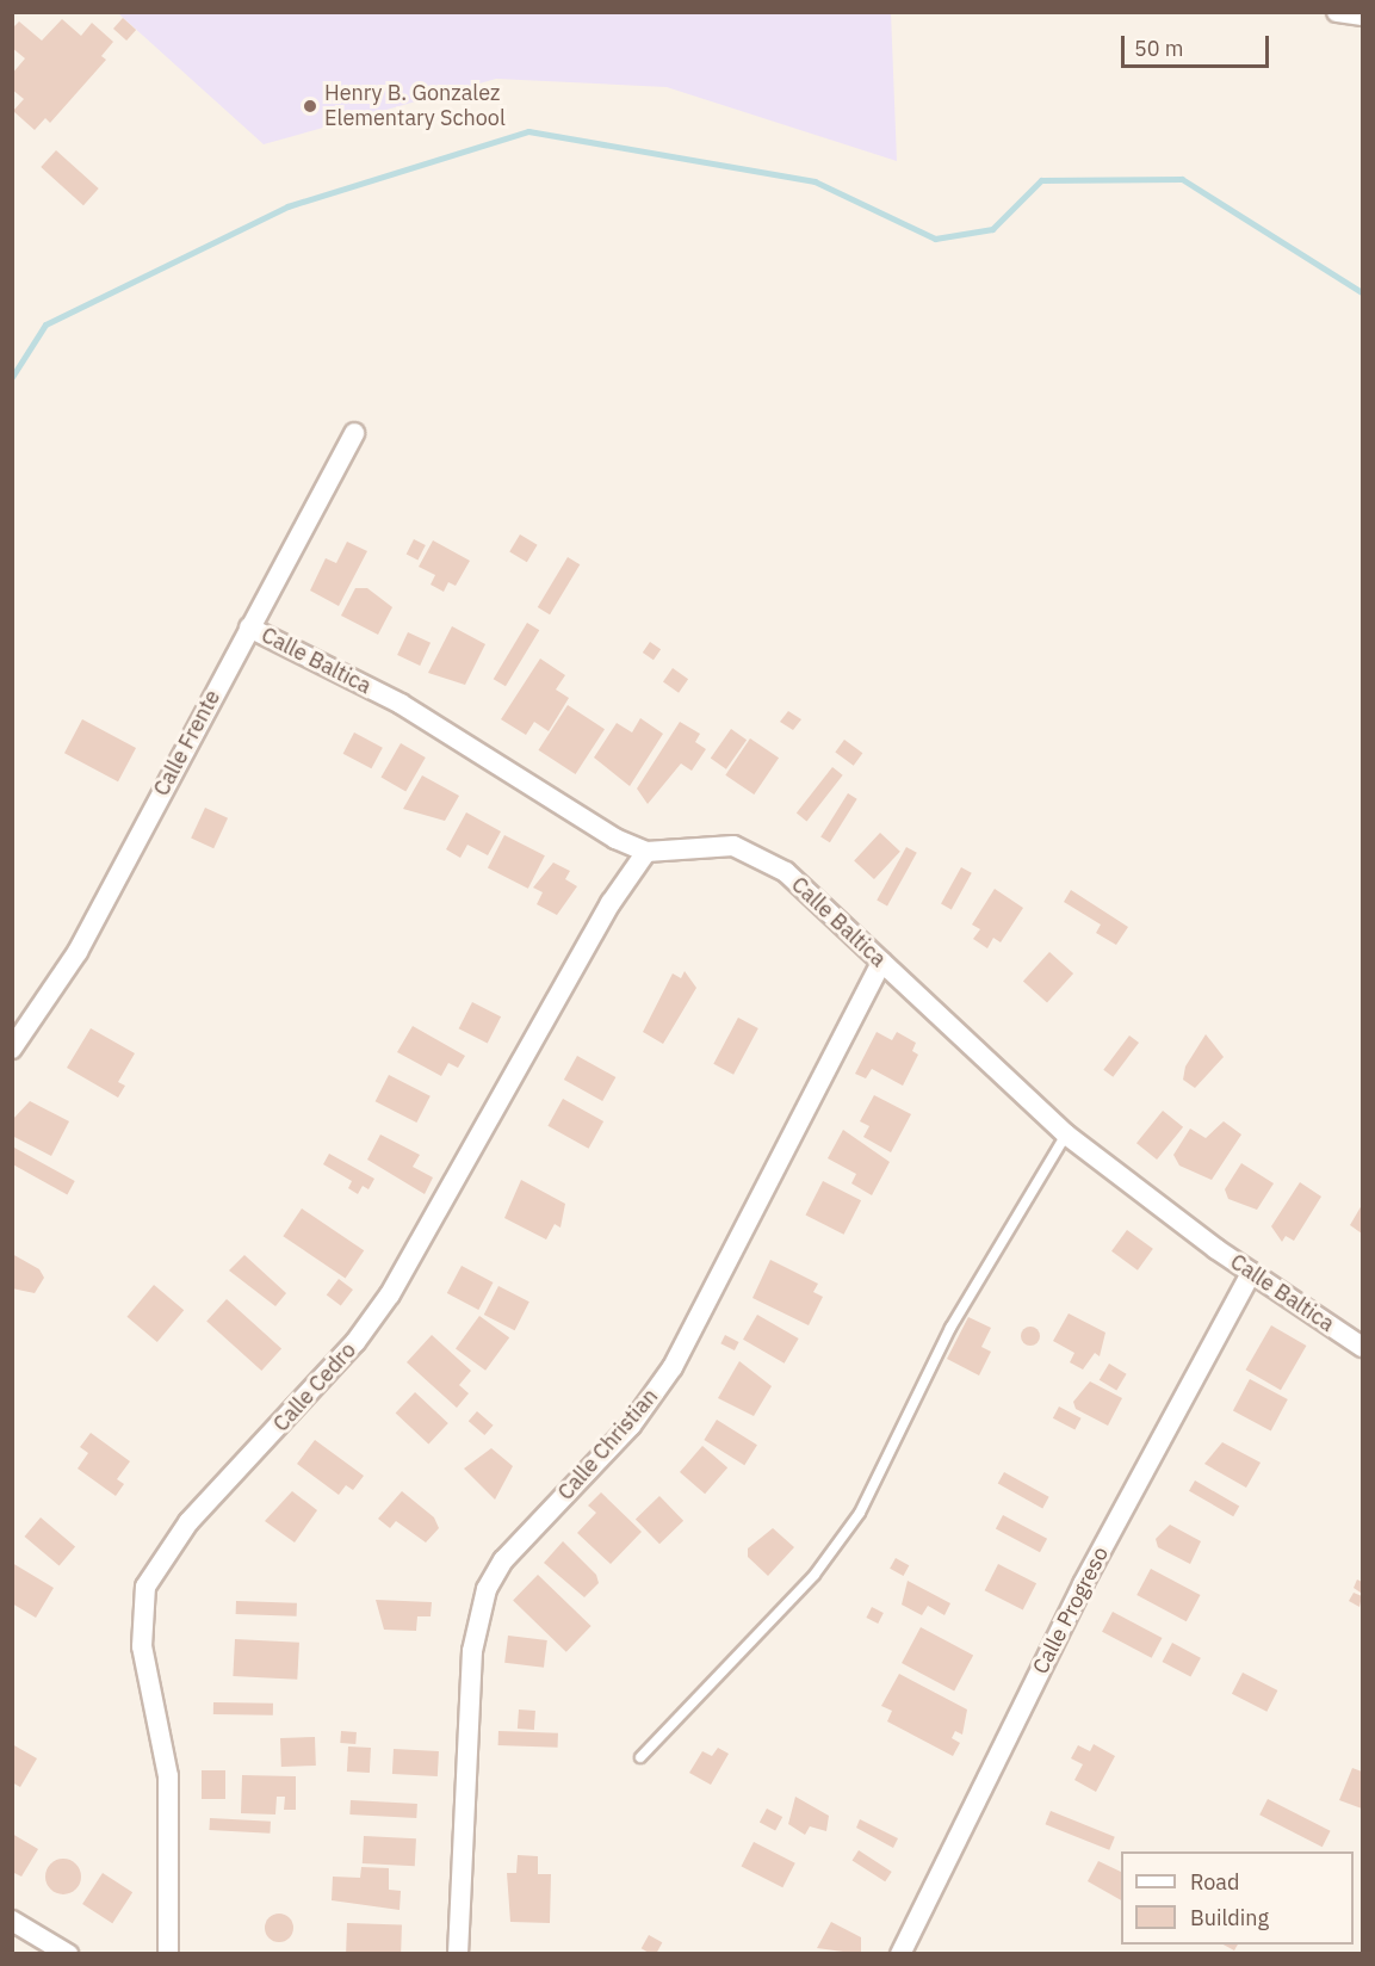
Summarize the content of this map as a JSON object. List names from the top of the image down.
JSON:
{
  "streets": {
    "street": [
      "Calle Baltica",
      "Calle Frente",
      "Calle Cedro",
      "Calle Christian",
      "Calle Progreso"
    ]
  },
  "crossings": [
    ["Calle Baltica", "Calle Frente"],
    ["Calle Baltica", "Calle Cedro"],
    ["Calle Baltica", "Calle Christian"],
    ["Calle Baltica", "Calle Progreso"]
  ],
  "places": ["Henry B. Gonzalez Elementary School"],
  "legend": ["Road", "Building"],
  "scale_bar": "50 m"
}
